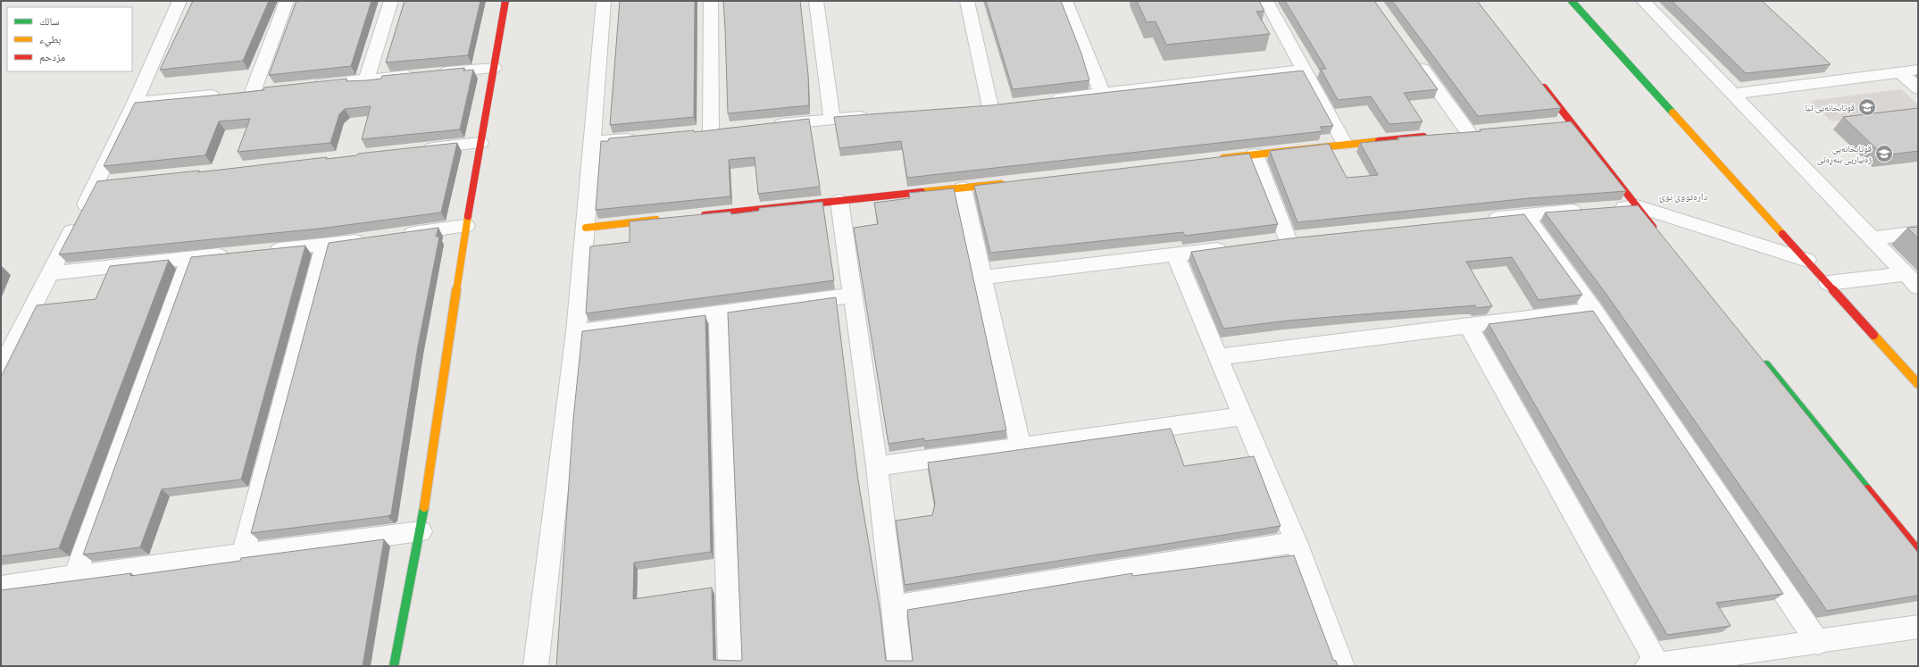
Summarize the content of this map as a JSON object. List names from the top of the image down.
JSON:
{
  "districts": ["دارەتووی نوێ"],
  "places": {
    "school or university": ["قوتابخانەیی تیا", "قوتابخانەیی ژەنیاریی بنەڕەتی"]
  },
  "legend": ["سالك", "بطيء", "مزدحم"]
}
